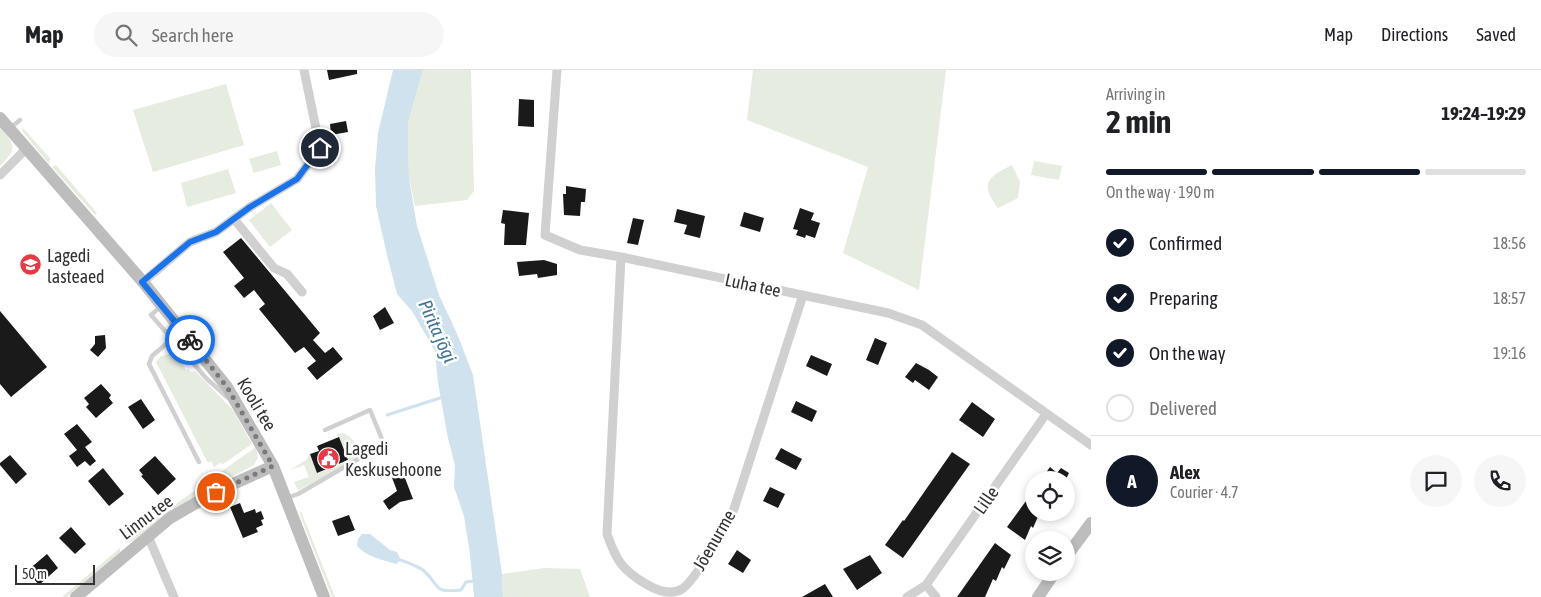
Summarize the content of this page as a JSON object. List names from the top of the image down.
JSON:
{
  "streets": {
    "street": [
      "Luha tee",
      "Kooli tee",
      "Lille",
      "Linnu tee",
      "Jõenurme"
    ]
  },
  "crossings": [
    ["Luha tee", "Lille"],
    ["Luha tee", "Jõenurme"],
    ["Kooli tee", "Linnu tee"]
  ],
  "water": ["Pirita jõgi"],
  "places": {
    "school or university": ["Lagedi lasteaed"],
    "public building": ["Lagedi Keskusehoone"]
  },
  "scale_bar": "50 m",
  "page": {
    "header": "Map",
    "search": "Search here",
    "nav": ["Map", "Directions", "Saved"],
    "heading": ["2 min", "Arriving in", "19:24–19:29"],
    "panel": ["Alex", "Courier · 4.7"],
    "bar": "On the way · 190 m",
    "list": [
      ["Confirmed", "18:56"],
      ["Preparing", "18:57"],
      ["On the way", "19:16"],
      "Delivered"
    ],
    "round": "A",
    "scale": "50 m"
  }
}
